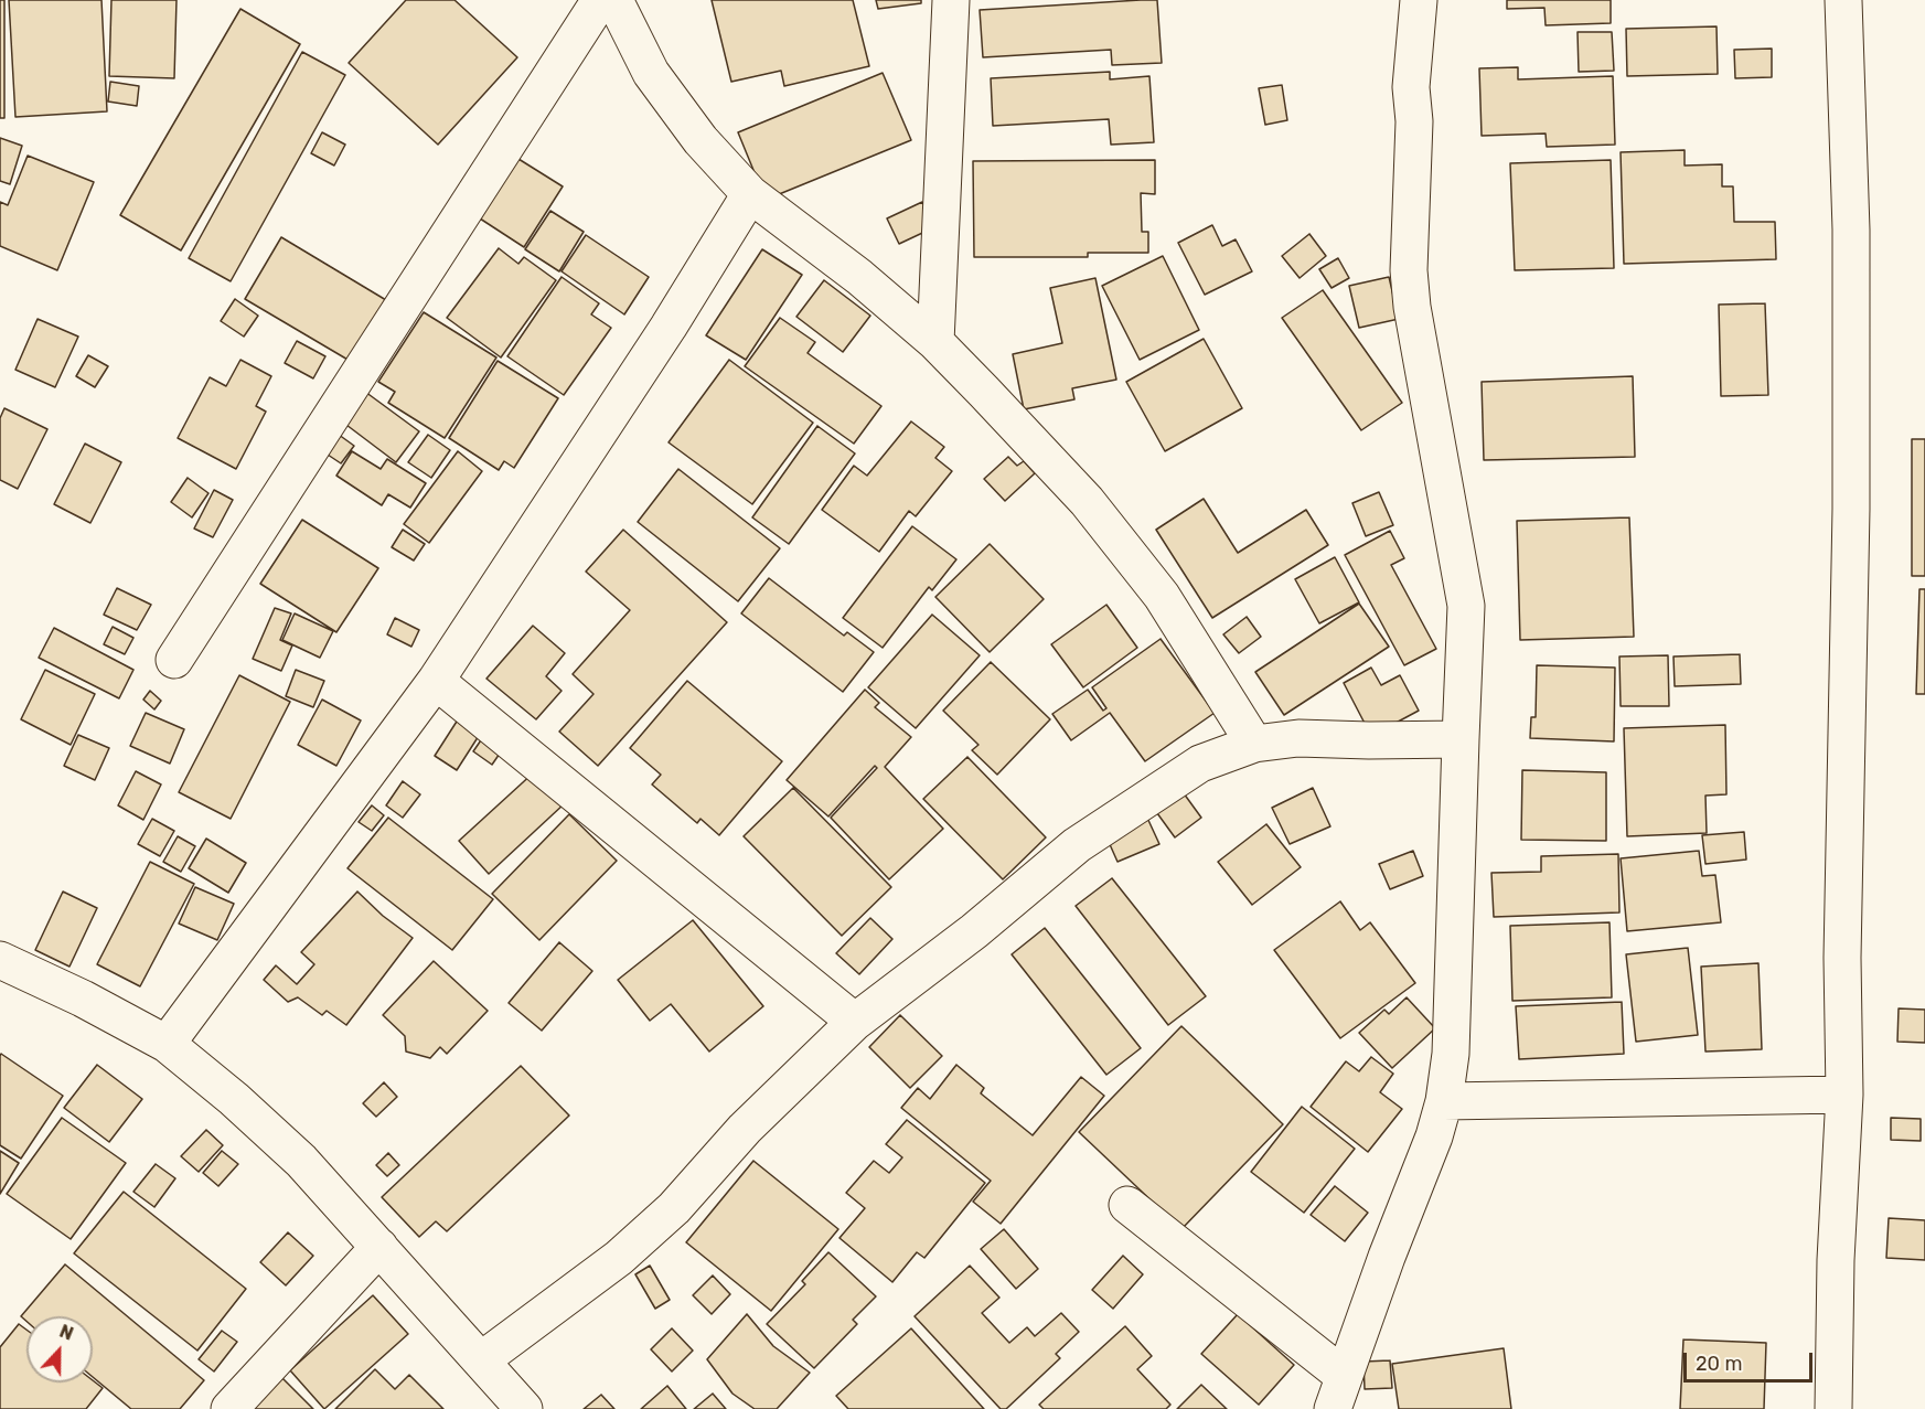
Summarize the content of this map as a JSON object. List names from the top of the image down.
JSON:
{
  "scale_bar": "20 m",
  "north": "top"
}
